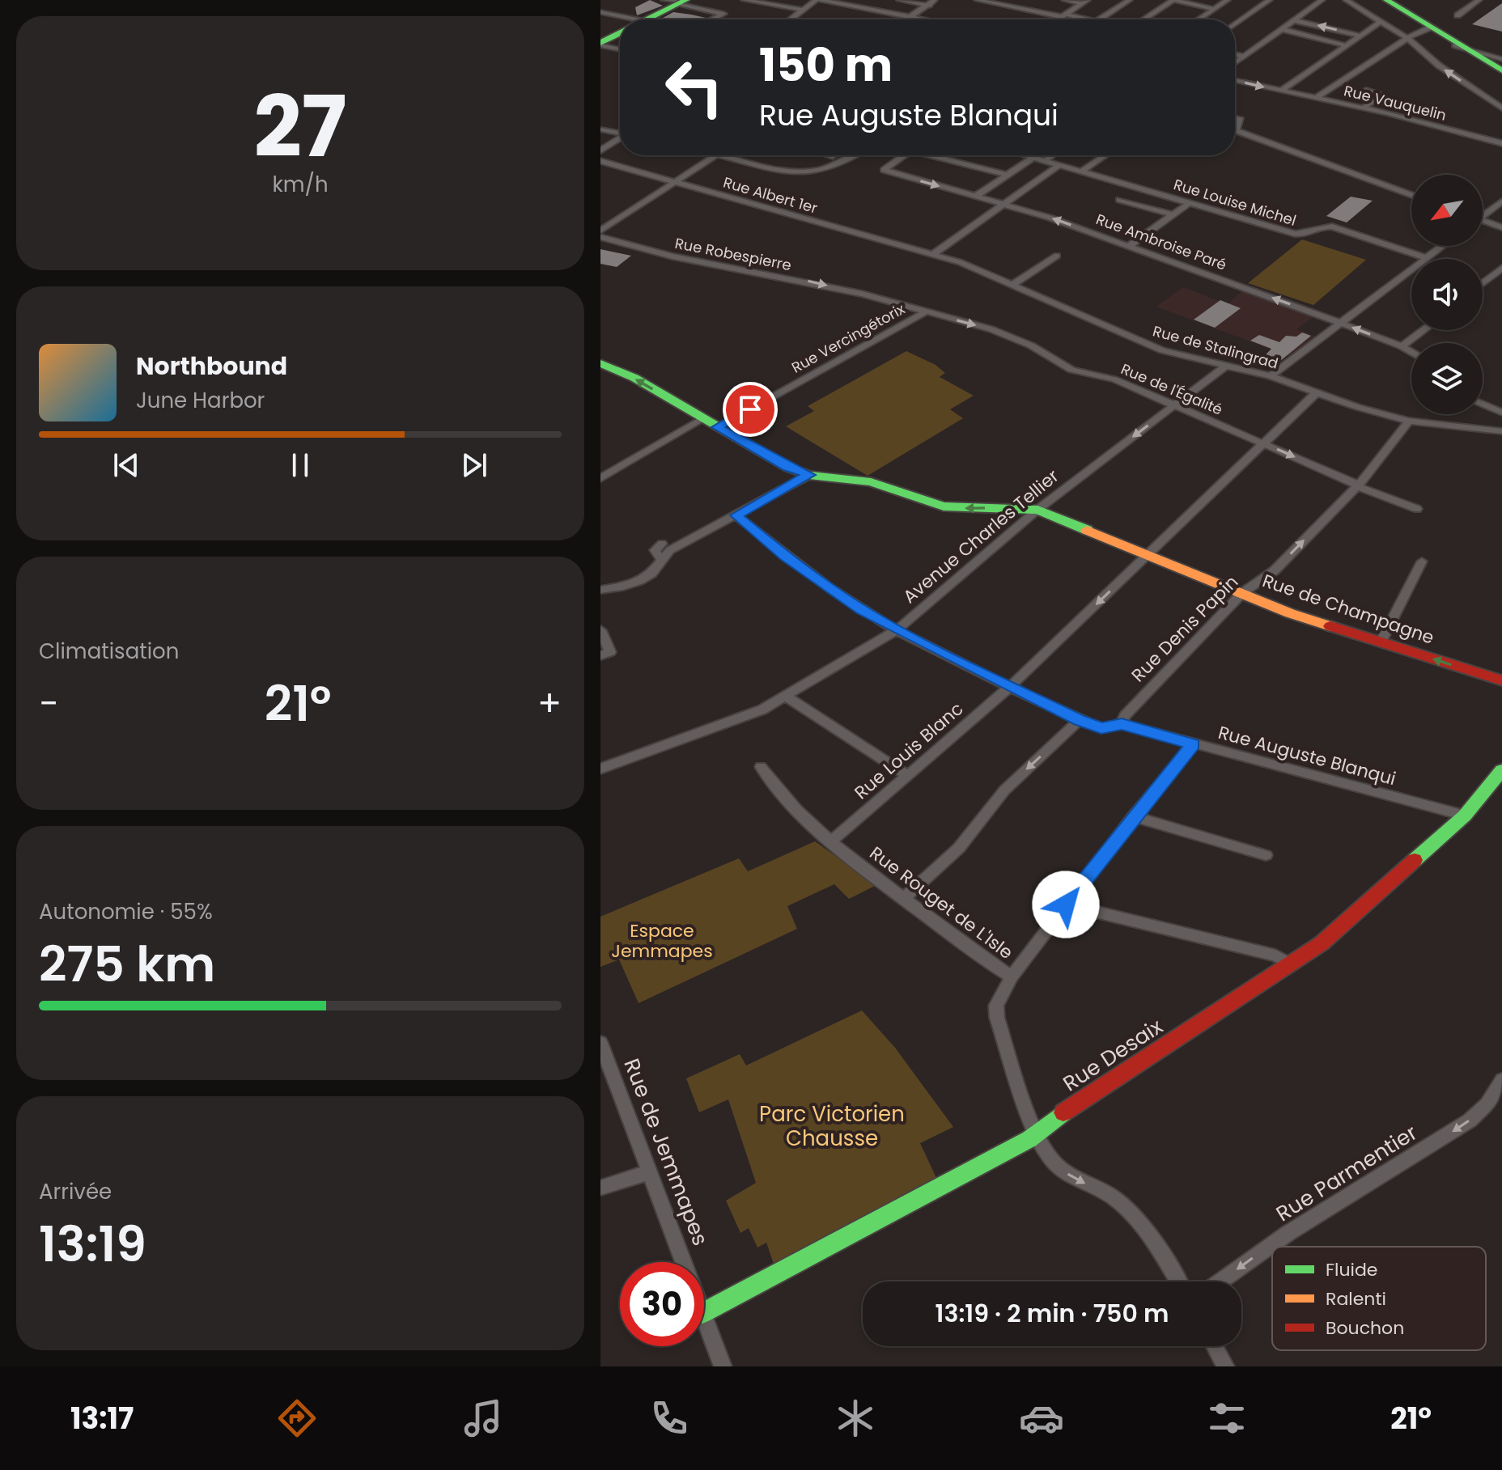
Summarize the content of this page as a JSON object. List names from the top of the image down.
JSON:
{
  "streets": {
    "street": [
      "Rue Vauquelin",
      "Rue Albert 1er",
      "Rue Louise Michel",
      "Rue Ambroise Paré",
      "Rue Robespierre",
      "Rue Vercingétorix",
      "Rue de Stalingrad",
      "Rue de l'Égalité",
      "Avenue Charles Tellier",
      "Rue de Champagne",
      "Rue Denis Papin",
      "Rue Louis Blanc",
      "Rue Auguste Blanqui",
      "Rue Rouget de L'Isle",
      "Rue Desaix",
      "Rue de Jemmapes",
      "Rue Parmentier"
    ]
  },
  "crossings": [
    ["Rue Albert 1er", "Rue de Stalingrad"],
    ["Rue Robespierre", "Rue de l'Égalité"],
    ["Rue Vercingétorix", "Rue de l'Égalité"],
    ["Rue Vercingétorix", "Rue de Champagne"],
    ["Rue de Stalingrad", "Avenue Charles Tellier"],
    ["Rue de Stalingrad", "Rue Denis Papin"],
    ["Rue de Stalingrad", "Rue Louis Blanc"],
    ["Rue de l'Égalité", "Avenue Charles Tellier"],
    ["Rue de l'Égalité", "Rue Denis Papin"],
    ["Rue de l'Égalité", "Rue Louis Blanc"],
    ["Avenue Charles Tellier", "Rue de Champagne"],
    ["Avenue Charles Tellier", "Rue Auguste Blanqui"],
    ["Rue de Champagne", "Rue Denis Papin"],
    ["Rue de Champagne", "Rue Louis Blanc"],
    ["Rue Denis Papin", "Rue Auguste Blanqui"],
    ["Rue Louis Blanc", "Rue Auguste Blanqui"],
    ["Rue Louis Blanc", "Rue Rouget de L'Isle"],
    ["Rue Auguste Blanqui", "Rue Desaix"],
    ["Rue Rouget de L'Isle", "Rue Desaix"]
  ],
  "one_way": [
    "Rue Robespierre",
    "Rue de l'Égalité",
    "Rue de Champagne",
    "Rue Denis Papin",
    "Rue Parmentier"
  ],
  "parks": ["Espace Jemmapes", "Parc Victorien Chausse"],
  "legend": ["Fluide", "Ralenti", "Bouchon"],
  "north": "bottom left",
  "page": {
    "tile": [
      ["27", "km/h"],
      "Climatisation",
      ["Autonomie · 55%", "275 km"],
      ["Arrivée", "13:19"]
    ],
    "turn": ["150 m", "Rue Auguste Blanqui"],
    "song": ["Northbound", "June Harbor"],
    "heat": ["−", "21°", "+"],
    "limit": "30",
    "trip": "13:19 · 2 min · 750 m",
    "tabs": ["13:17", "21°"]
  }
}
